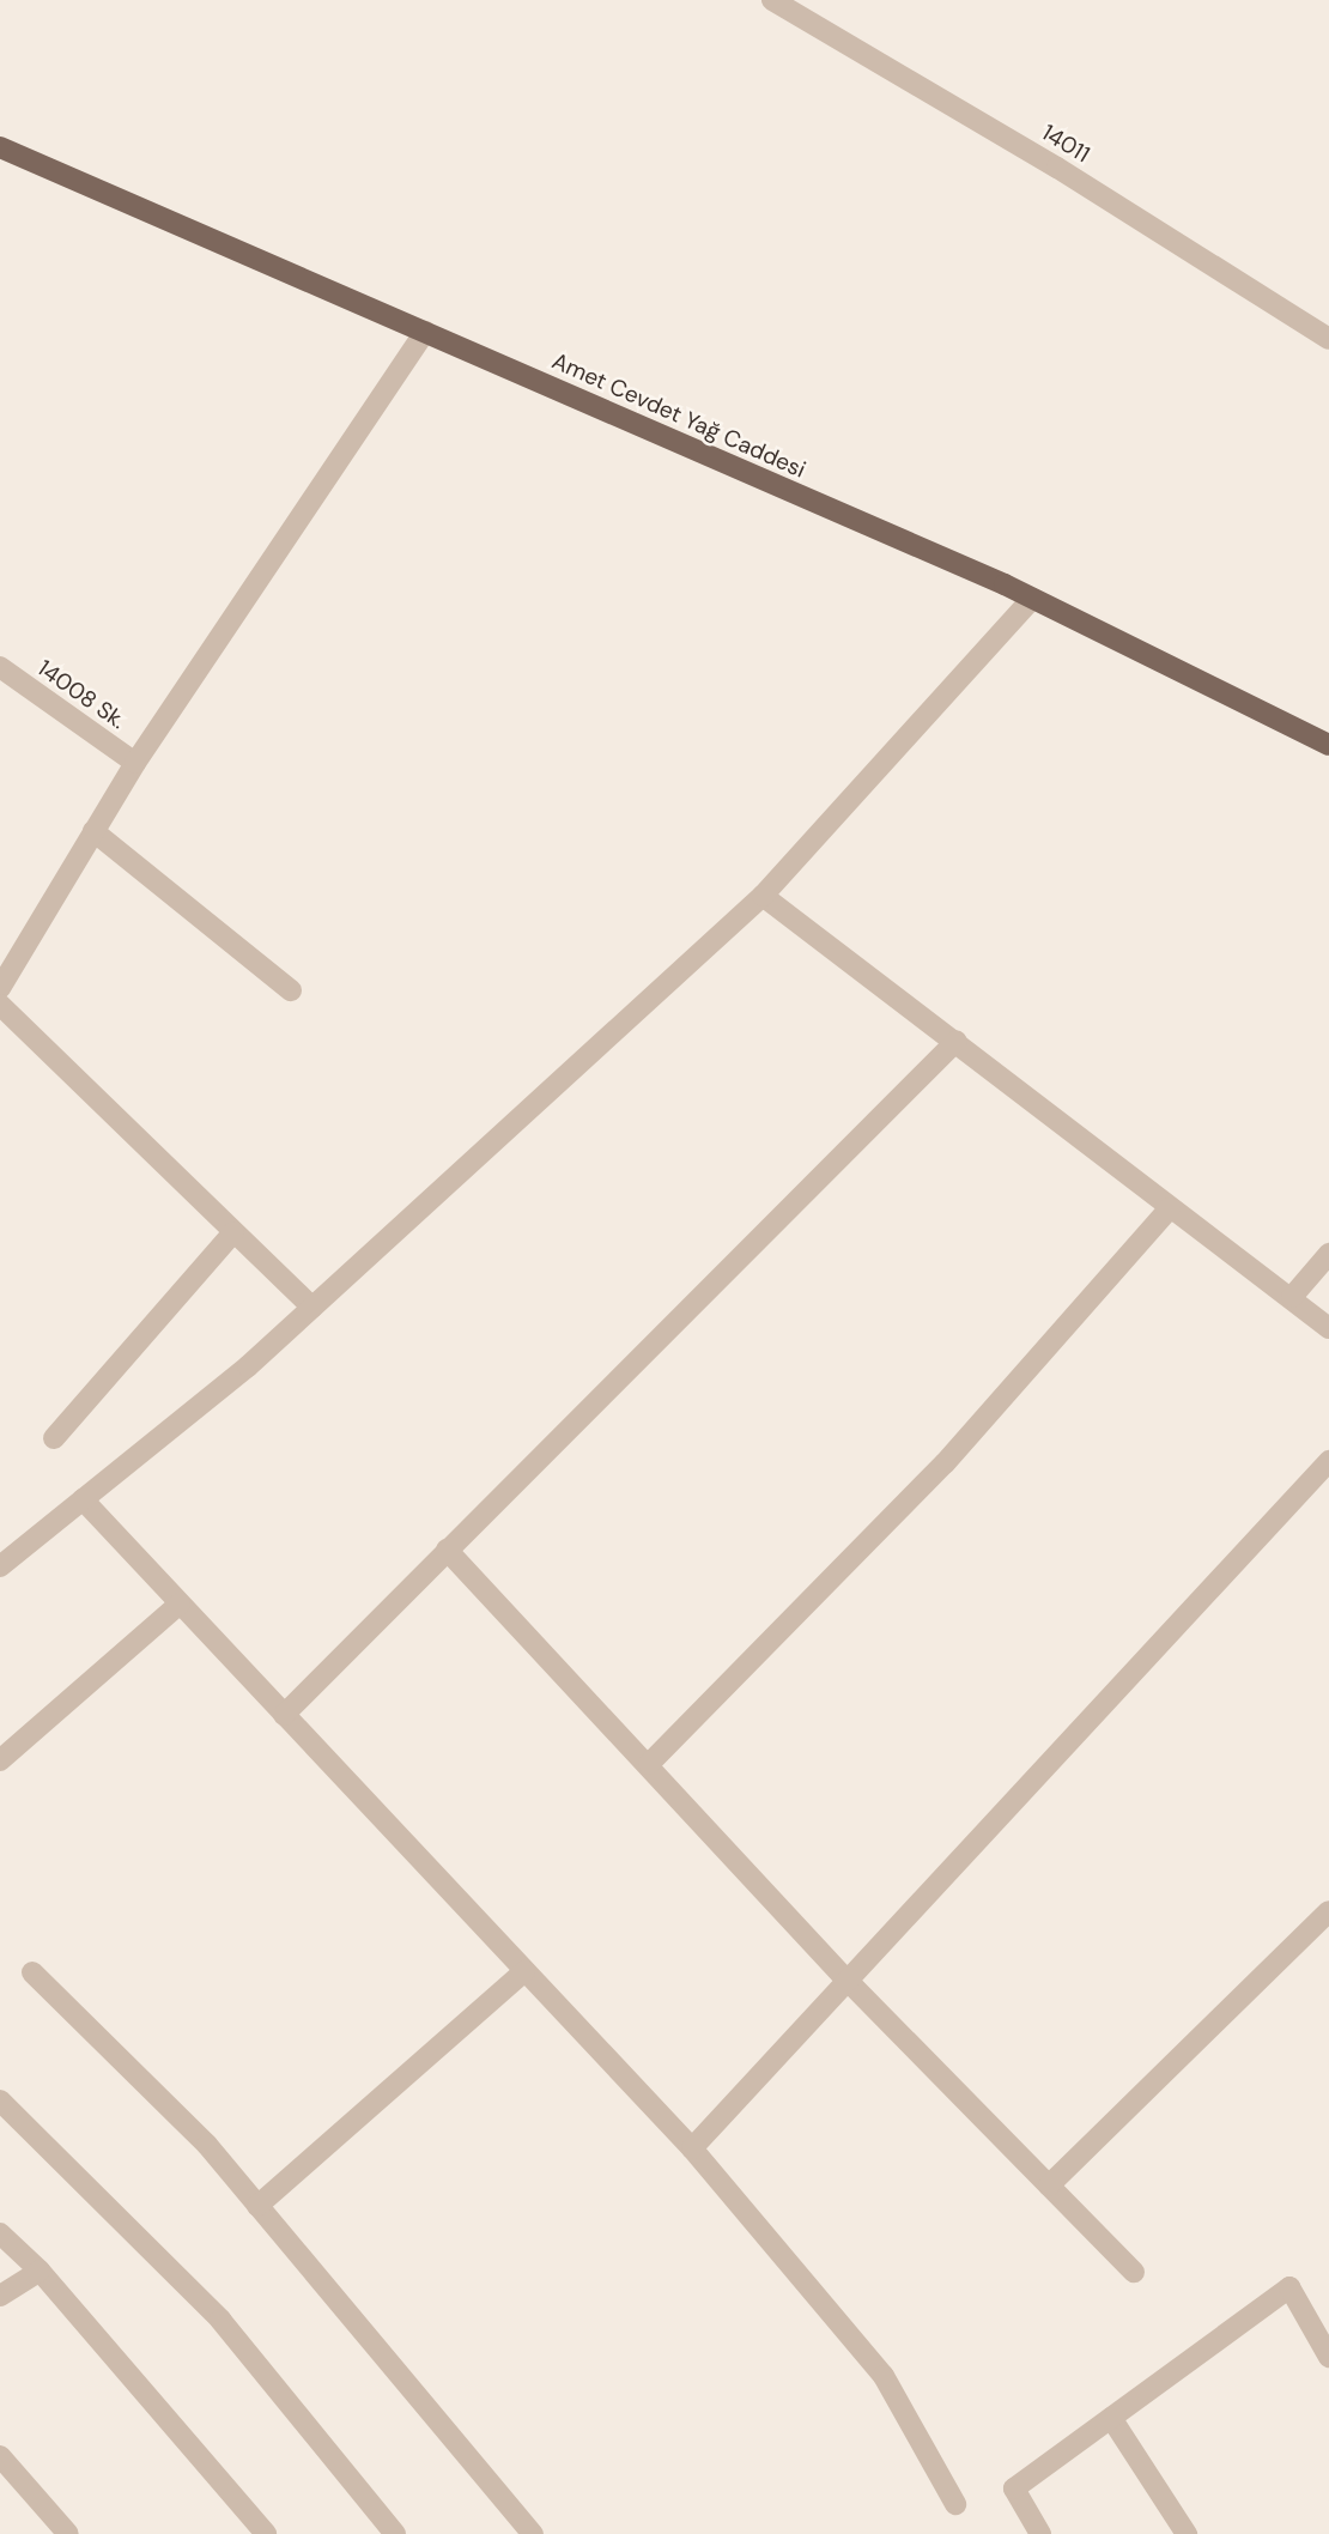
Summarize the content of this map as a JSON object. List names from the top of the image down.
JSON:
{
  "streets": {
    "main road": ["Amet Cevdet Yağ Caddesi"],
    "street": ["14011", "14008 Sk."]
  }
}
